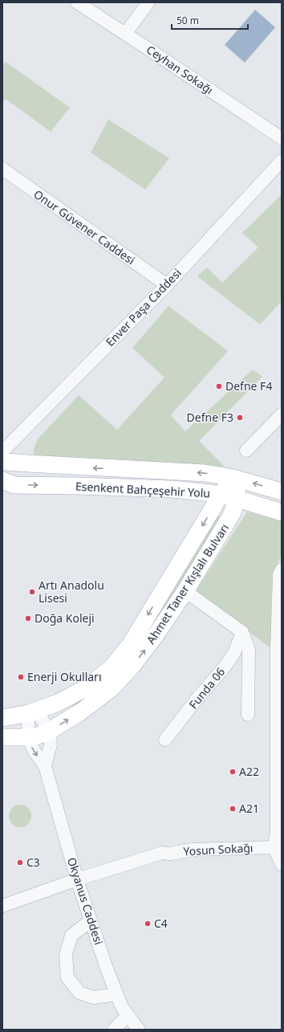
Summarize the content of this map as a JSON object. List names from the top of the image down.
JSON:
{
  "streets": {
    "main road": ["Esenkent Bahçeşehir Yolu", "Ahmet Taner Kışlalı Bulvarı"],
    "street": [
      "Ceyhan Sokağı",
      "Onur Güvener Caddesi",
      "Enver Paşa Caddesi",
      "Funda 06",
      "Yosun Sokağı",
      "Okyanus Caddesi"
    ]
  },
  "crossings": [
    ["Onur Güvener Caddesi", "Enver Paşa Caddesi"],
    ["Esenkent Bahçeşehir Yolu", "Ahmet Taner Kışlalı Bulvarı"],
    ["Yosun Sokağı", "Okyanus Caddesi"]
  ],
  "places": [
    "Defne F4",
    "Defne F3",
    "Artı Anadolu Lisesi",
    "Doğa Koleji",
    "Enerji Okulları",
    "A22",
    "A21",
    "C3",
    "C4"
  ],
  "scale_bar": "50 m"
}
